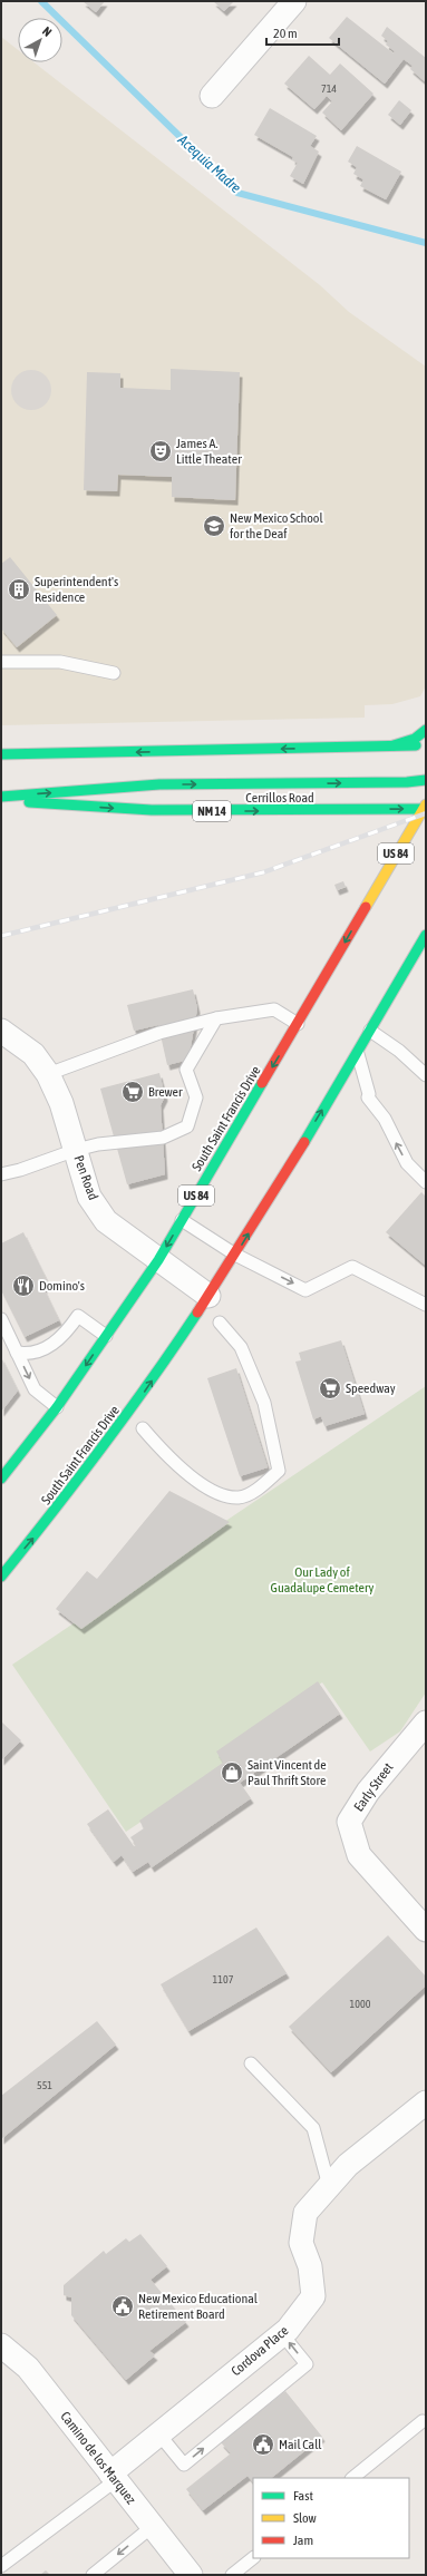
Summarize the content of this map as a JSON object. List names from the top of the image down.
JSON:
{
  "streets": {
    "main road": [
      "Cerrillos Road",
      "NM 14",
      "US 84",
      "South Saint Francis Drive"
    ],
    "street": [
      "Pen Road",
      "Early Street",
      "Cordova Place",
      "Camino de los Marquez"
    ]
  },
  "crossings": [
    ["Cerrillos Road", "South Saint Francis Drive"],
    ["South Saint Francis Drive", "Pen Road"],
    ["Cordova Place", "Camino de los Marquez"]
  ],
  "water": ["Acequia Madre"],
  "parks": ["Our Lady of Guadalupe Cemetery"],
  "places": {
    "theatre": ["James A. Little Theater"],
    "school or university": ["New Mexico School for the Deaf"],
    "building": ["Superintendent's Residence"],
    "supermarket": ["Brewer", "Speedway"],
    "restaurant": ["Domino's"],
    "shop": ["Saint Vincent de Paul Thrift Store"],
    "public building": ["New Mexico Educational Retirement Board", "Mail Call"]
  },
  "house_numbers": [
    "714",
    "1107",
    "1000",
    "551"
  ],
  "legend": ["Fast", "Slow", "Jam"],
  "scale_bar": "20 m",
  "north": "top right"
}
